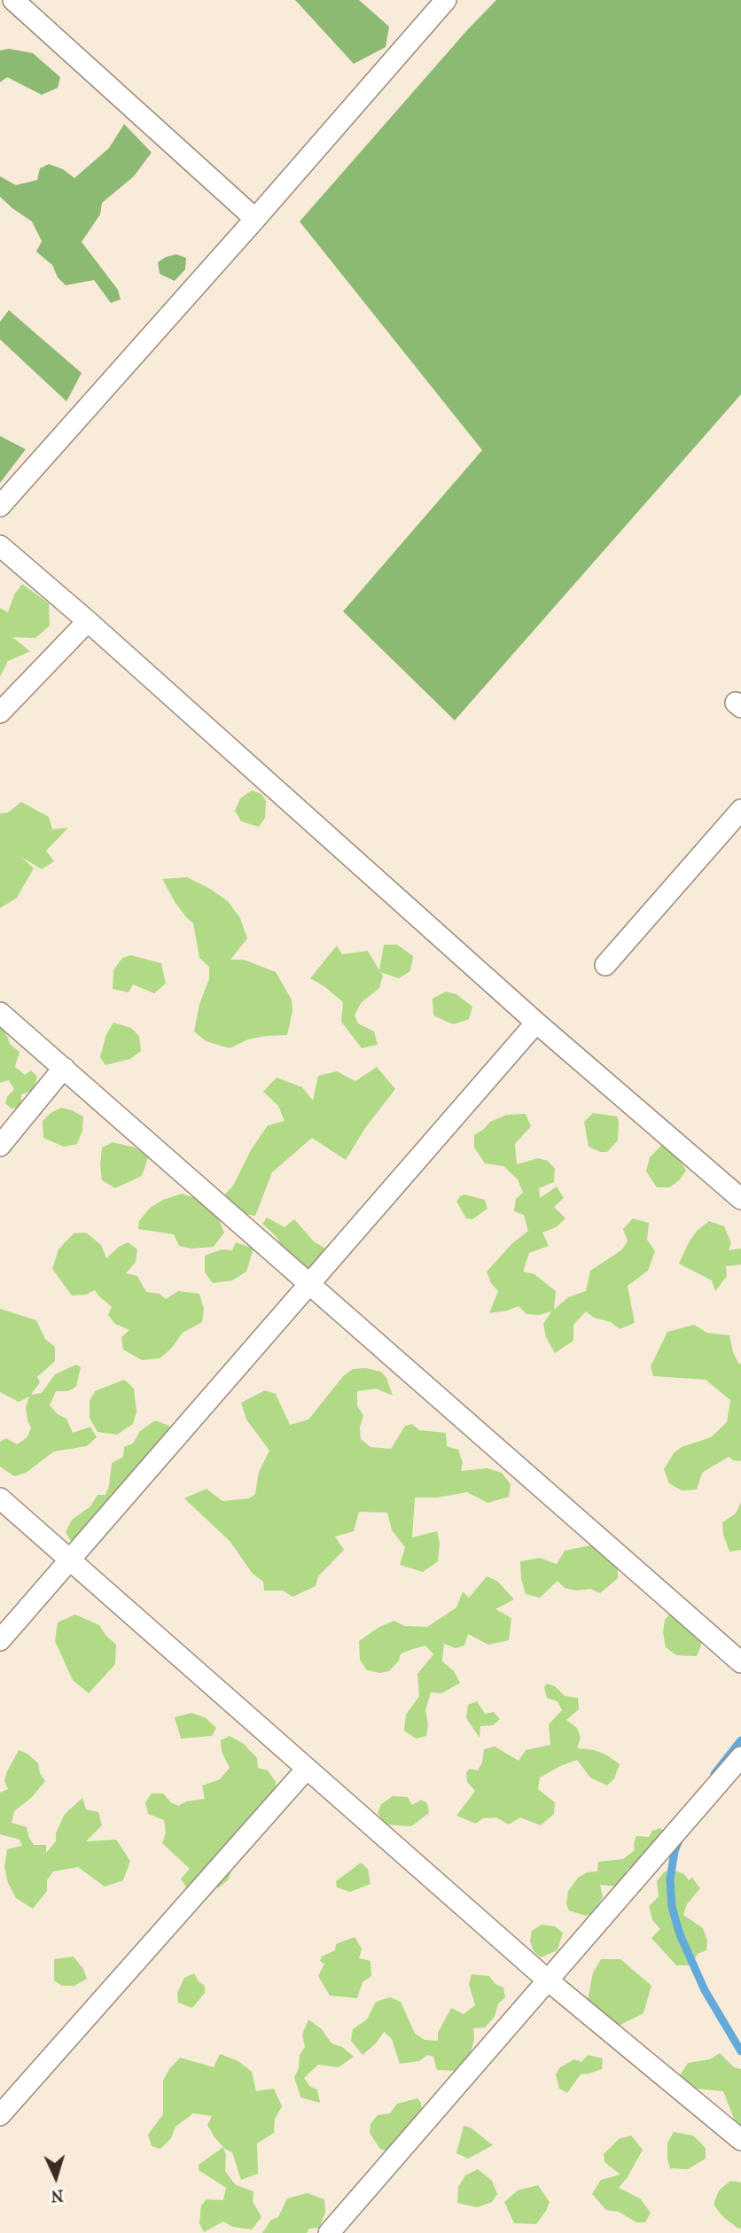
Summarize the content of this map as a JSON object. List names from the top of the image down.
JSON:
{
  "north": "bottom"
}
